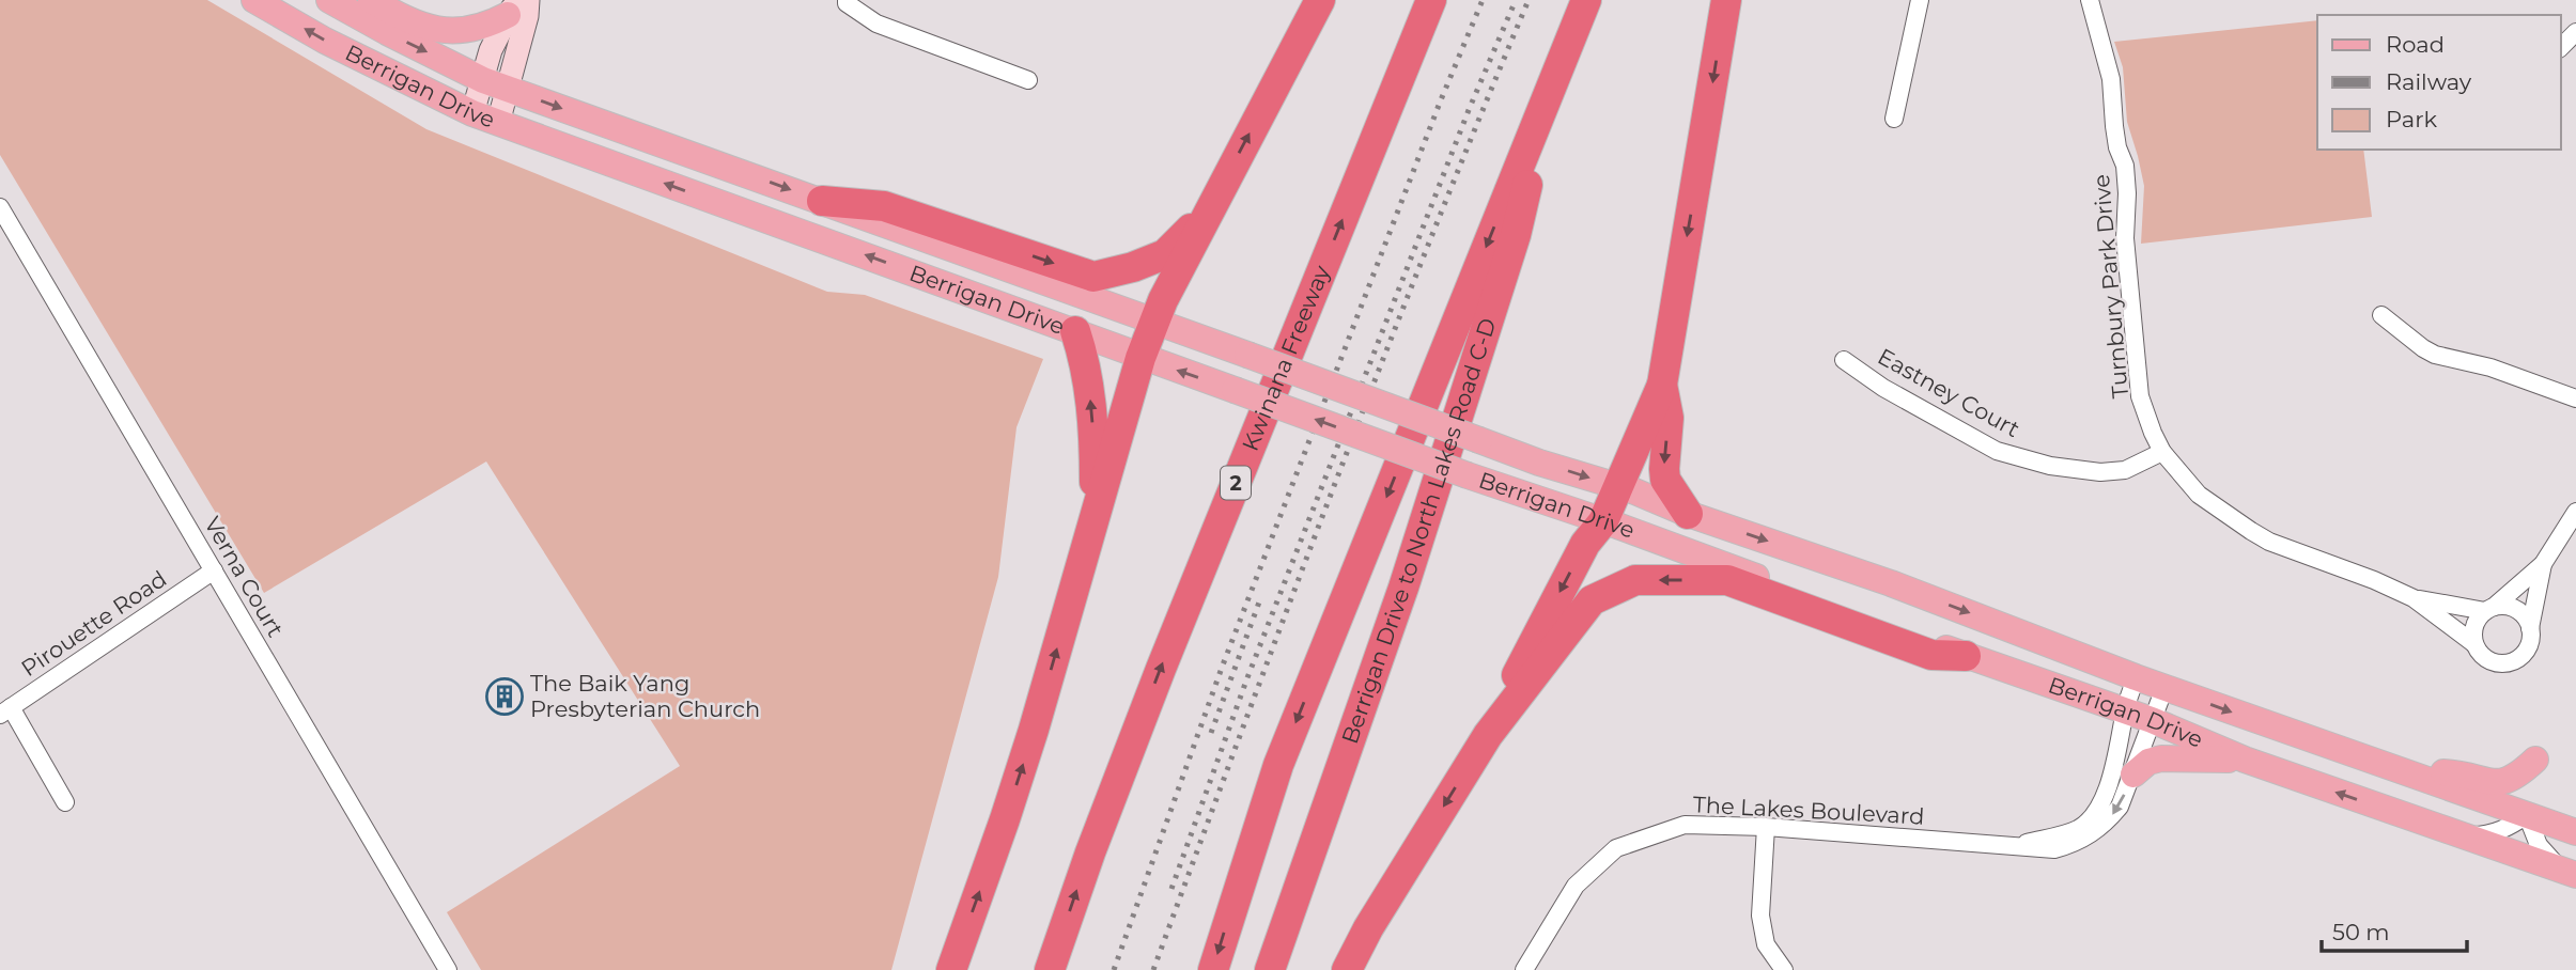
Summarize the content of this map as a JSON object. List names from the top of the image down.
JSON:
{
  "streets": {
    "highway": ["Kwinana Freeway", "2", "Berrigan Drive to North Lakes Road C-D"],
    "main road": ["Berrigan Drive"],
    "street": [
      "Turnbury Park Drive",
      "Eastney Court",
      "Verna Court",
      "Pirouette Road",
      "The Lakes Boulevard"
    ]
  },
  "crossings": [
    ["Berrigan Drive", "The Lakes Boulevard"],
    ["Turnbury Park Drive", "Eastney Court"],
    ["Verna Court", "Pirouette Road"]
  ],
  "places": {
    "building": ["The Baik Yang Presbyterian Church"]
  },
  "legend": ["Road", "Railway", "Park"],
  "scale_bar": "50 m"
}
